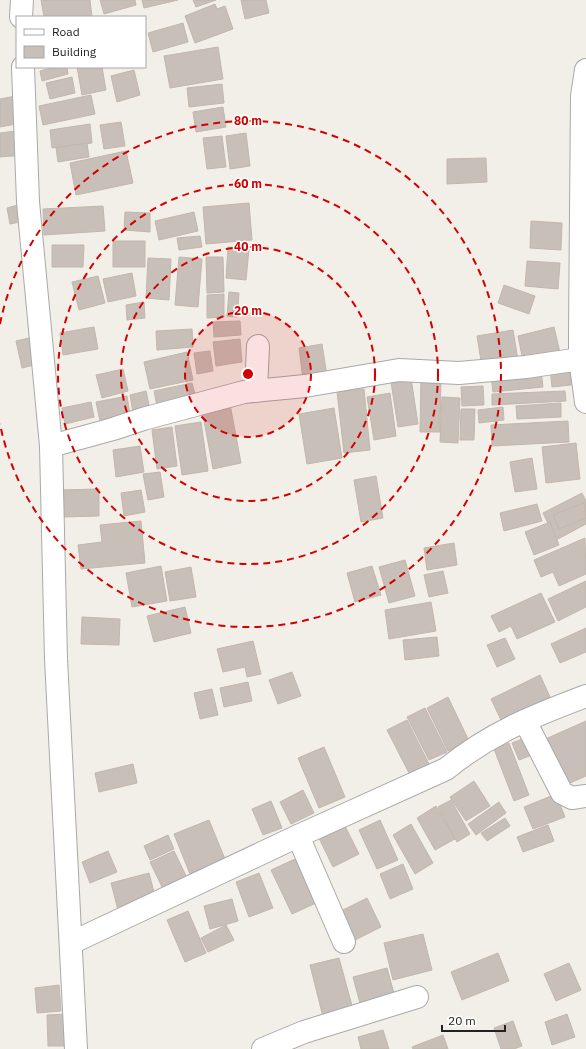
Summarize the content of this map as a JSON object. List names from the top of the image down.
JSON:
{
  "legend": ["Road", "Building"],
  "scale_bar": "20 m",
  "rings": [
    "80 m",
    "60 m",
    "40 m",
    "20 m"
  ]
}
